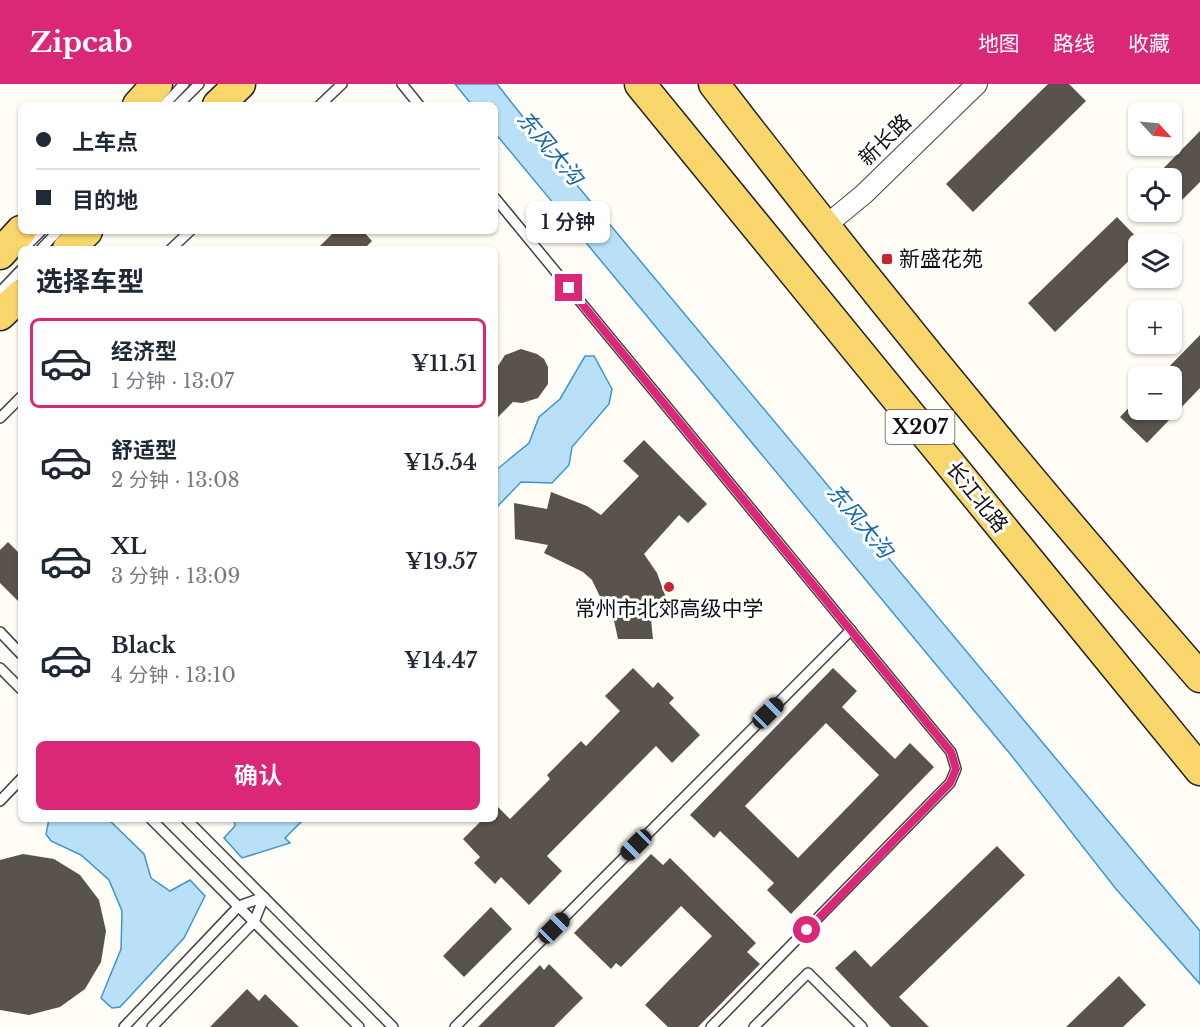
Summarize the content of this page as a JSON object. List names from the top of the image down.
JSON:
{
  "streets": {
    "main road": ["X207", "长江北路"],
    "street": ["新长路"]
  },
  "crossings": [
    ["新长路", "X207"]
  ],
  "water": ["东风大沟"],
  "places": {
    "transit": ["新盛花苑"],
    "other": ["常州市北郊高级中学"]
  },
  "north": "bottom right",
  "page": {
    "header": "Zipcab",
    "nav": ["地图", "路线", "收藏"],
    "map_buttons": ["+", "−"],
    "banner": ["上车点", "目的地"],
    "bubble": "1 分钟",
    "heading": "选择车型",
    "list": [
      {
        "name": "经济型",
        "note": "1 分钟 · 13:07",
        "value": "¥11.51"
      },
      {
        "name": "舒适型",
        "note": "2 分钟 · 13:08",
        "value": "¥15.54"
      },
      {
        "name": "XL",
        "note": "3 分钟 · 13:09",
        "value": "¥19.57"
      },
      {
        "name": "Black",
        "note": "4 分钟 · 13:10",
        "value": "¥14.47"
      }
    ],
    "buttons": "确认"
  }
}
